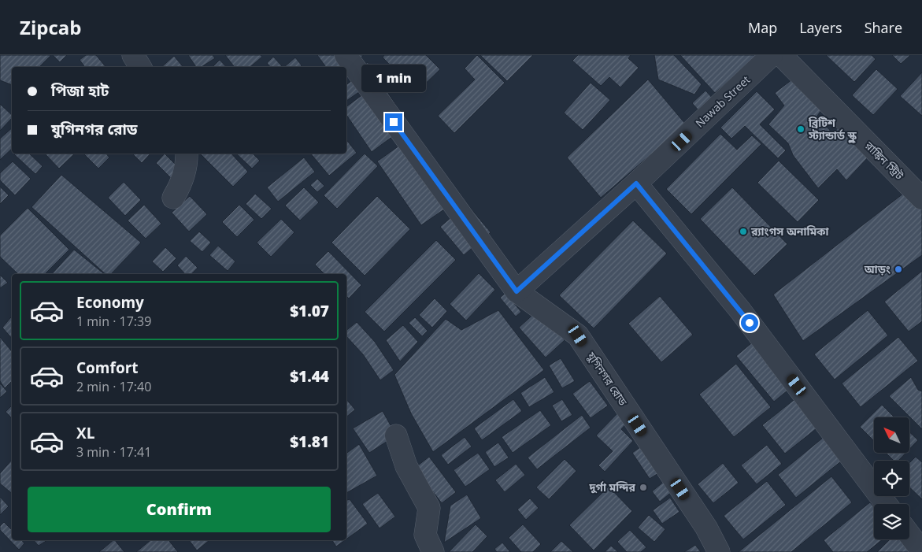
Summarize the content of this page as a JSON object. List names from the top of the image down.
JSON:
{
  "streets": {
    "street": ["Nawab Street", "রাঙ্কিন স্ট্রিট", "যুগিনগর রোড"]
  },
  "crossings": [
    ["Nawab Street", "যুগিনগর রোড"]
  ],
  "places": [
    "ব্রিটিশ স্ট্যান্ডার্ড স্কুল",
    "র‌্যাংগস অনামিকা",
    "আড়ং",
    "দুর্গা মন্দির"
  ],
  "north": "top left",
  "page": {
    "header": "Zipcab",
    "nav": ["Map", "Layers", "Share"],
    "bubble": "1 min",
    "banner": ["পিজা হাট", "যুগিনগর রোড"],
    "list": [
      {
        "name": "Economy",
        "note": "1 min · 17:39",
        "value": "$1.07"
      },
      {
        "name": "Comfort",
        "note": "2 min · 17:40",
        "value": "$1.44"
      },
      {
        "name": "XL",
        "note": "3 min · 17:41",
        "value": "$1.81"
      }
    ],
    "buttons": "Confirm"
  }
}
